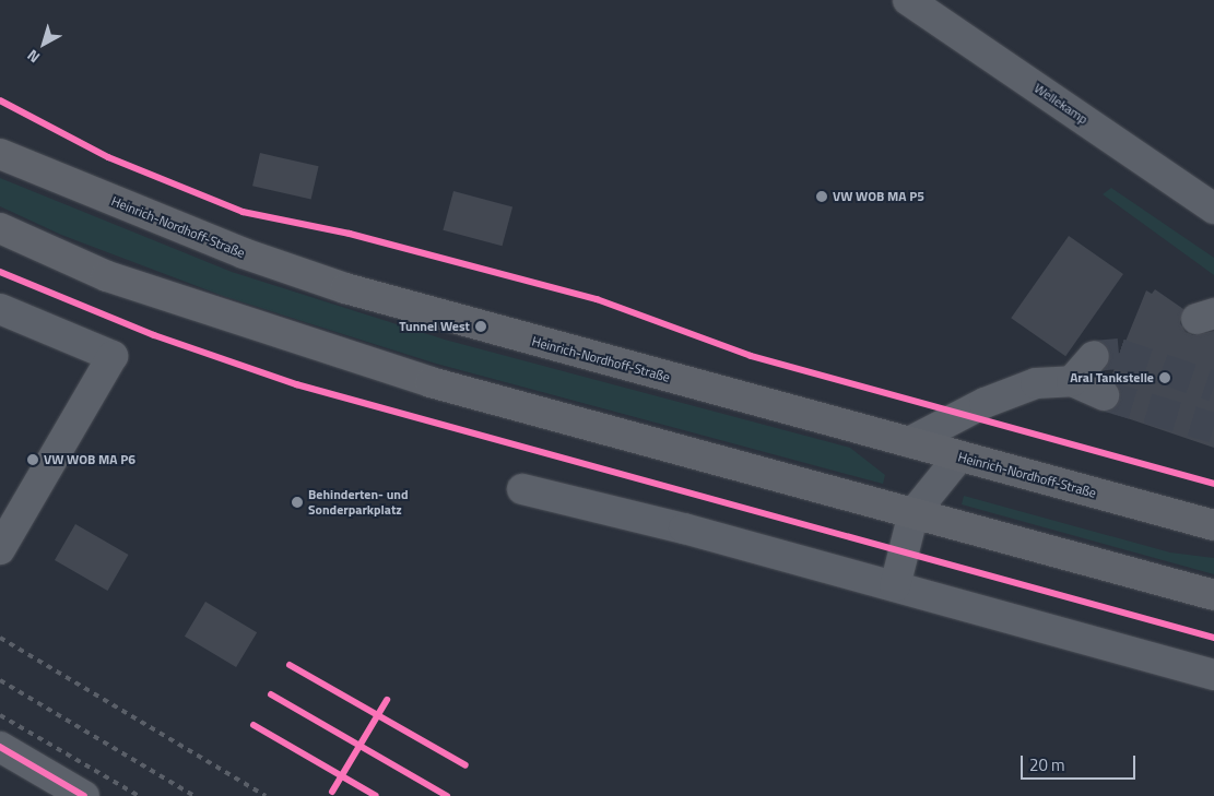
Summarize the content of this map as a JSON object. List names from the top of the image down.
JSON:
{
  "streets": {
    "main road": ["Heinrich-Nordhoff-Straße"],
    "street": ["Wellekamp"]
  },
  "places": [
    "VW WOB MA P5",
    "Tunnel West",
    "Aral Tankstelle",
    "VW WOB MA P6",
    "Behinderten- und Sonderparkplatz"
  ],
  "scale_bar": "20 m",
  "north": "bottom left"
}
